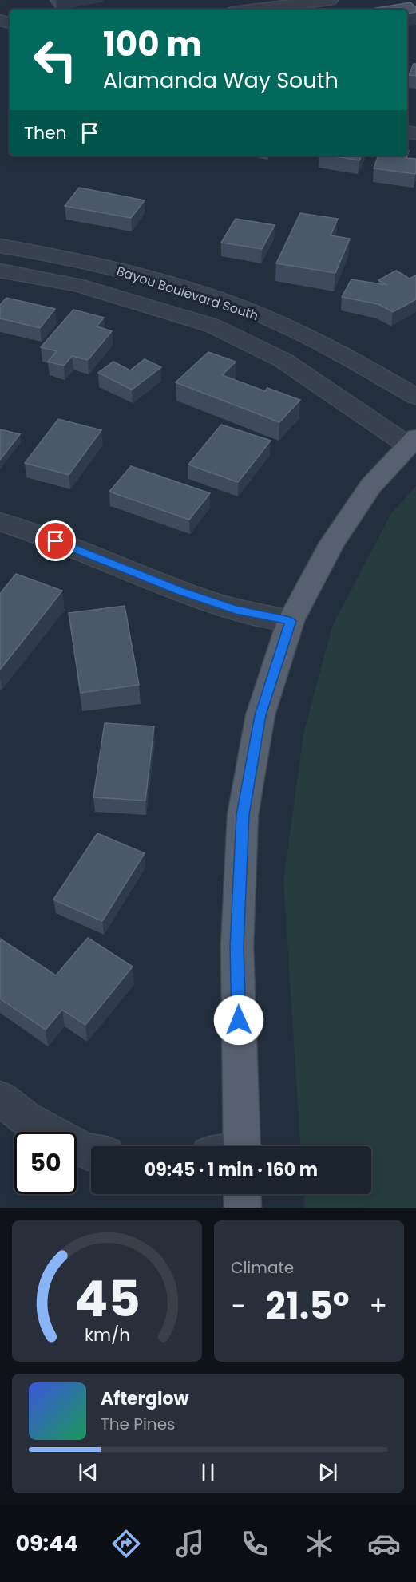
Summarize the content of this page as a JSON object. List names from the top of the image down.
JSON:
{
  "streets": {
    "street": ["Bayou Boulevard South"]
  },
  "page": {
    "turn": ["100 m", "Alamanda Way South"],
    "then": "Then",
    "limit": "50",
    "trip": "09:45 · 1 min · 160 m",
    "tile": "Climate",
    "heat": ["−", "21.5°", "+"],
    "song": ["Afterglow", "The Pines"],
    "tabs": "09:44",
    "gauge": ["45", "km/h"]
  }
}
